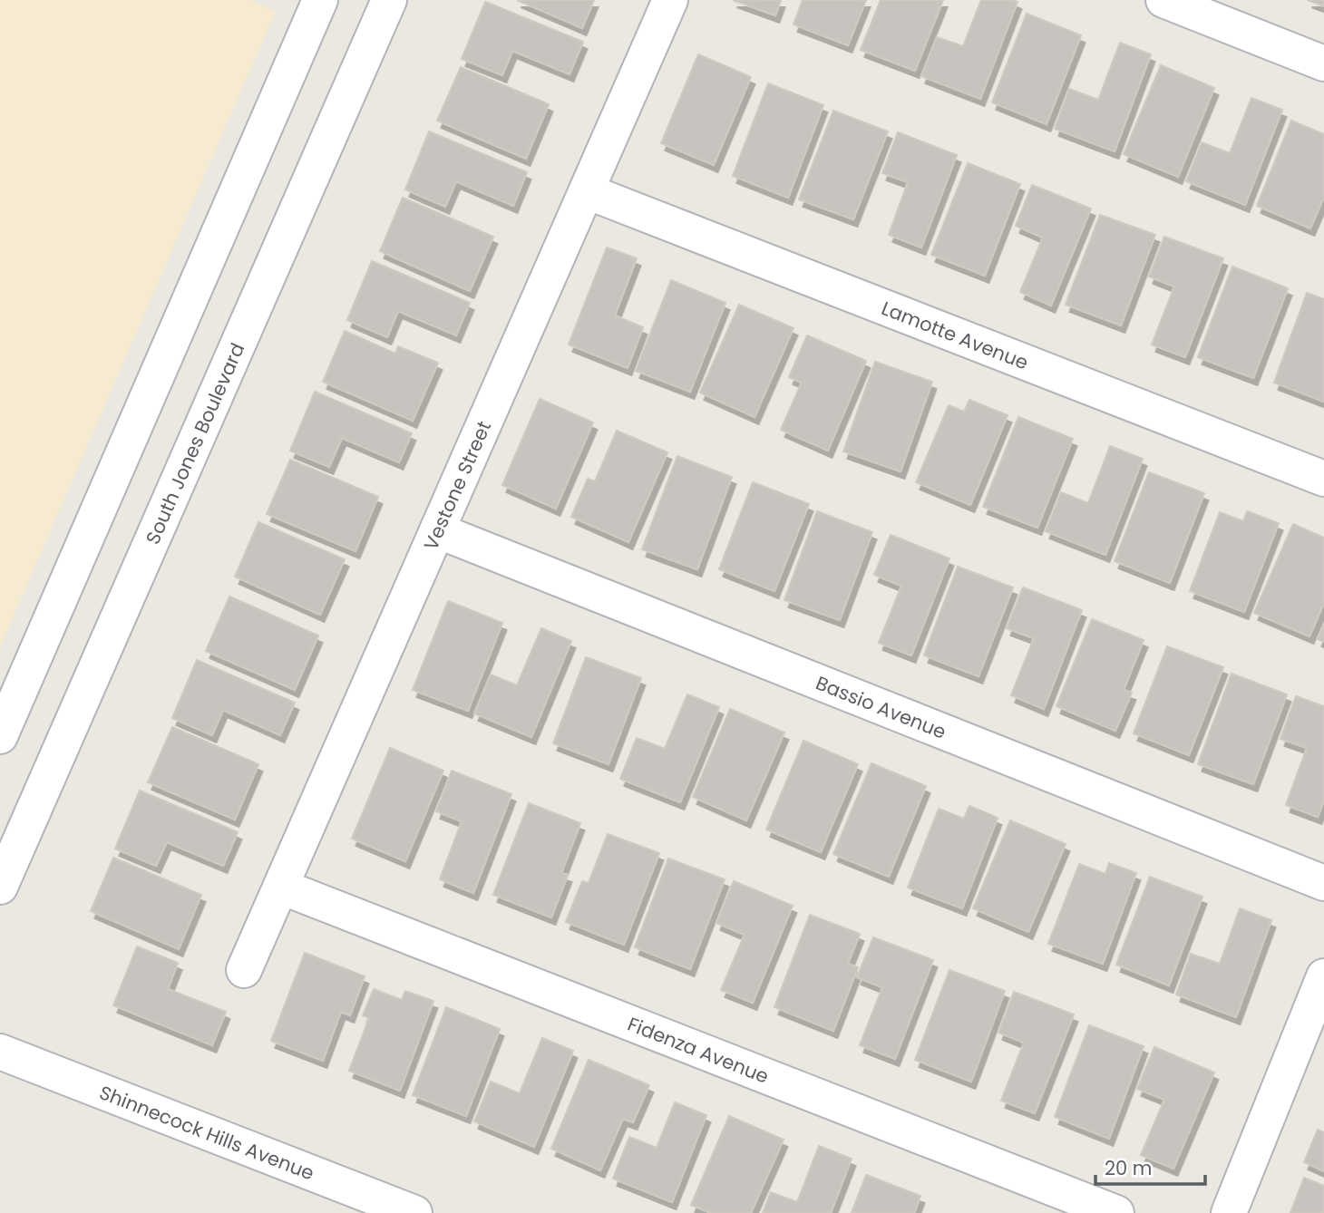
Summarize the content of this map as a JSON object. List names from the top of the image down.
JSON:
{
  "streets": {
    "street": [
      "Lamotte Avenue",
      "South Jones Boulevard",
      "Vestone Street",
      "Bassio Avenue",
      "Fidenza Avenue",
      "Shinnecock Hills Avenue"
    ]
  },
  "crossings": [
    ["Lamotte Avenue", "Vestone Street"],
    ["Vestone Street", "Bassio Avenue"],
    ["Vestone Street", "Fidenza Avenue"]
  ],
  "scale_bar": "20 m"
}
